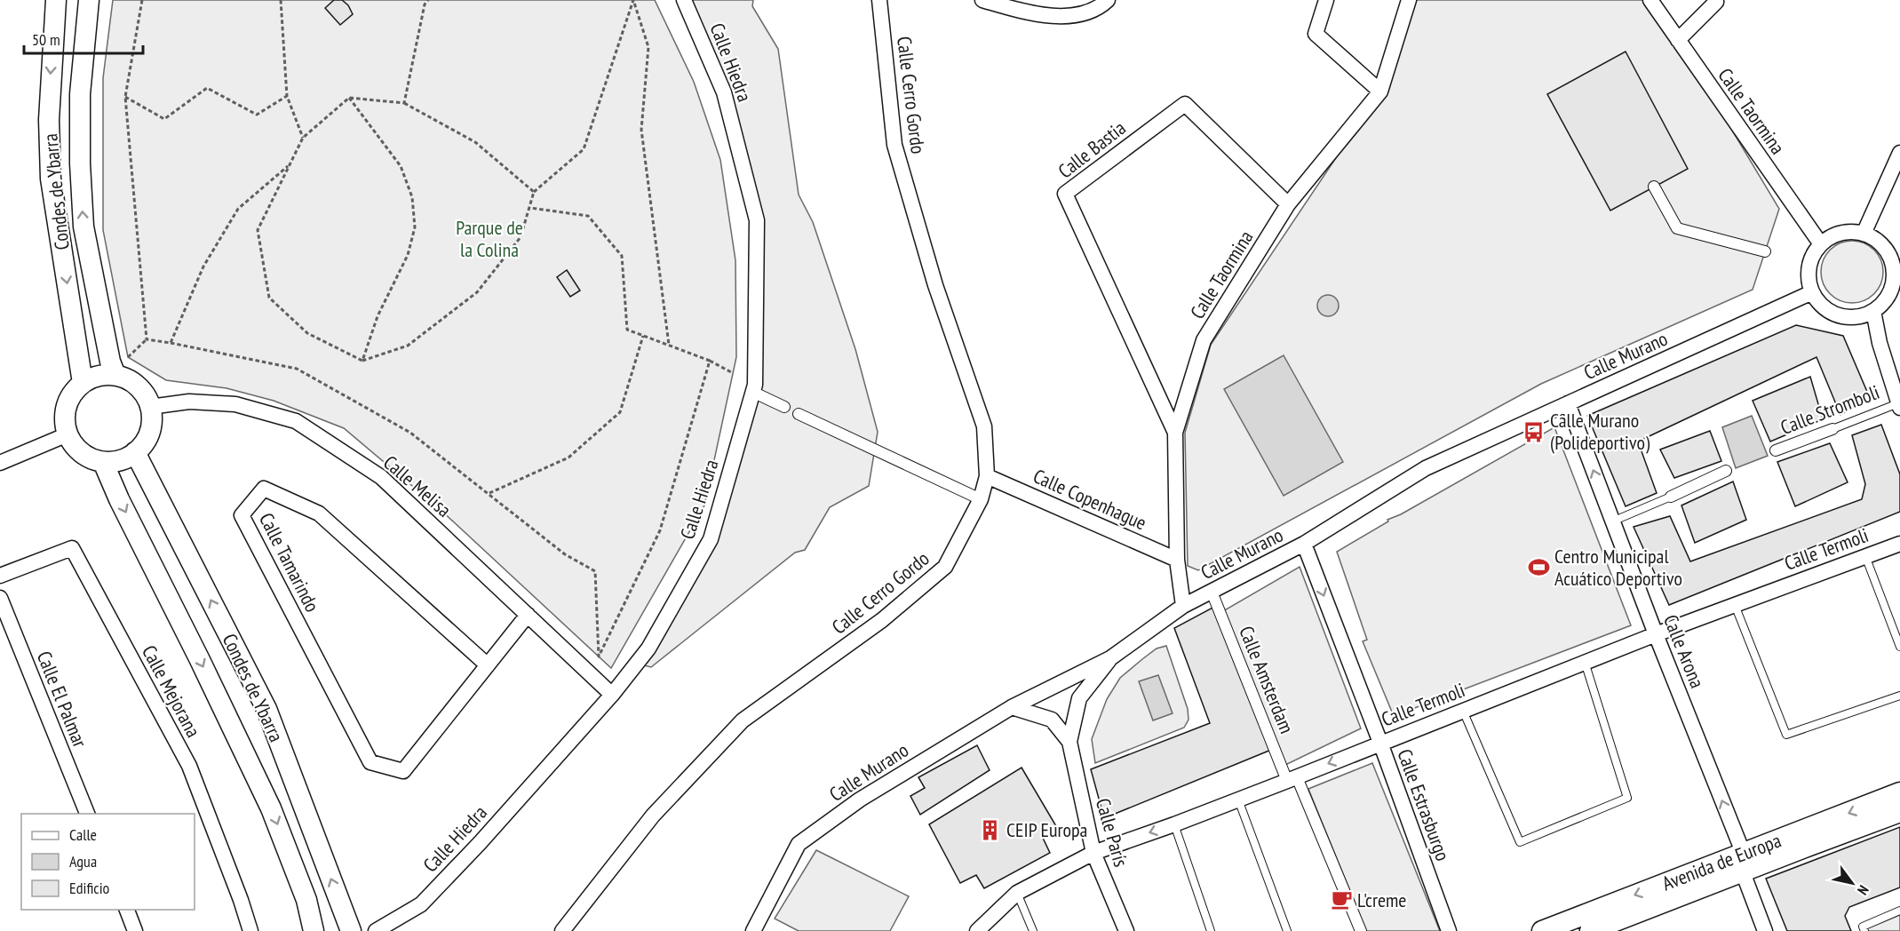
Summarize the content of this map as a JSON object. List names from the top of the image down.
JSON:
{
  "streets": {
    "main road": ["Condes de Ybarra", "Avenida de Europa"],
    "street": [
      "Calle Hiedra",
      "Calle Cerro Gordo",
      "Calle Taormina",
      "Calle Bastia",
      "Calle Murano",
      "Calle Stromboli",
      "Calle Melisa",
      "Calle Copenhague",
      "Calle Termoli",
      "Calle Tamarindo",
      "Calle Arona",
      "Calle Amsterdam",
      "Calle Mejorana",
      "Calle El Palmar",
      "Calle Estrasburgo",
      "Calle París"
    ]
  },
  "crossings": [
    ["Calle Hiedra", "Calle Melisa"],
    ["Calle Cerro Gordo", "Calle Copenhague"],
    ["Calle Taormina", "Calle Bastia"],
    ["Calle Taormina", "Calle Murano"],
    ["Calle Taormina", "Calle Copenhague"],
    ["Condes de Ybarra", "Calle Melisa"],
    ["Calle Murano", "Calle Arona"],
    ["Calle Murano", "Calle Amsterdam"],
    ["Calle Murano", "Calle Estrasburgo"],
    ["Calle Murano", "Calle París"],
    ["Calle Melisa", "Calle Tamarindo"],
    ["Calle Termoli", "Calle Arona"],
    ["Calle Termoli", "Calle Amsterdam"],
    ["Calle Termoli", "Calle Estrasburgo"],
    ["Calle Termoli", "Calle París"],
    ["Calle Arona", "Avenida de Europa"]
  ],
  "one_way": ["Calle Arona", "Calle Estrasburgo"],
  "parks": ["Parque de la Colina"],
  "places": {
    "bus stop": ["Calle Murano (Polideportivo)"],
    "sports": ["Centro Municipal Acuático Deportivo"],
    "building": ["CEIP Europa"],
    "cafe": ["L'creme"]
  },
  "legend": ["Calle", "Agua", "Edificio"],
  "scale_bar": "50 m",
  "north": "bottom right"
}
